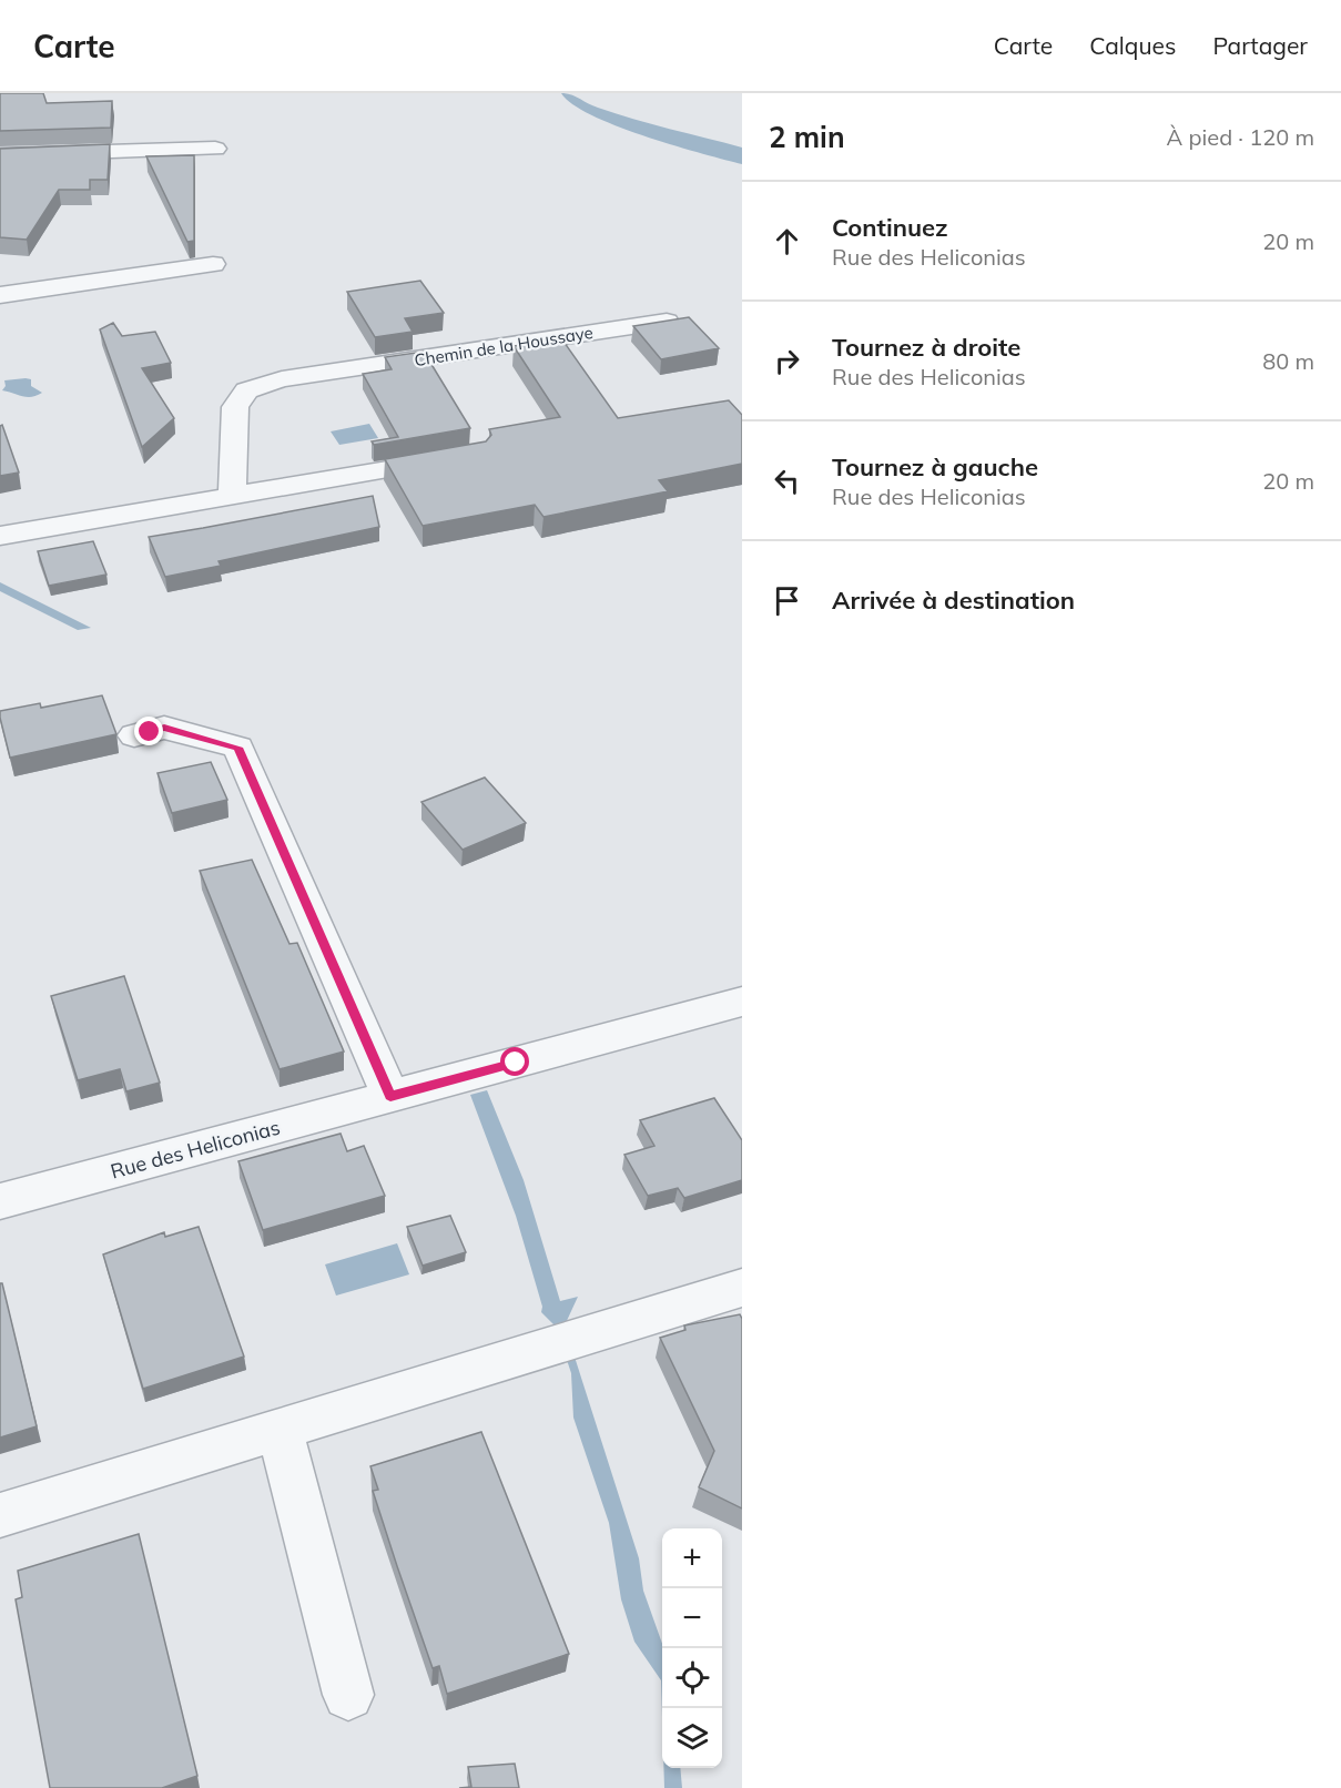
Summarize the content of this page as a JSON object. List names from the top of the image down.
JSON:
{
  "streets": {
    "street": ["Chemin de la Houssaye", "Rue des Heliconias"]
  },
  "page": {
    "header": "Carte",
    "nav": ["Carte", "Calques", "Partager"],
    "heading": ["2 min", "À pied · 120 m"],
    "list": [
      ["Continuez", "Rue des Heliconias", "20 m"],
      ["Tournez à droite", "Rue des Heliconias", "80 m"],
      ["Tournez à gauche", "Rue des Heliconias", "20 m"],
      "Arrivée à destination"
    ],
    "map_buttons": ["+", "−"]
  }
}
